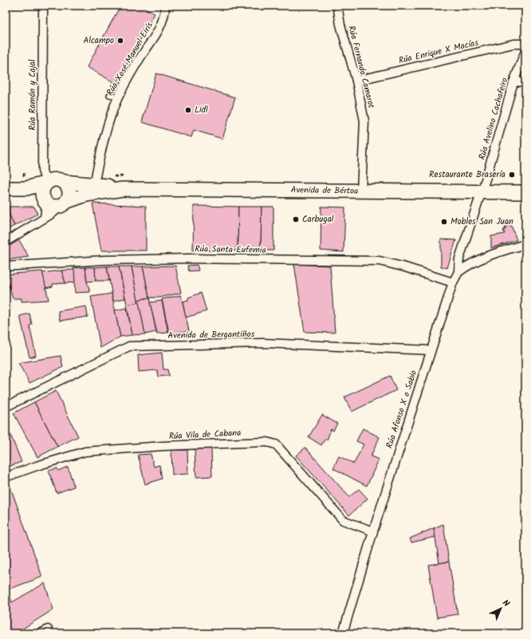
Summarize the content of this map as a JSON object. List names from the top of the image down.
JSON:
{
  "streets": {
    "main road": ["Avenida de Bértoa"],
    "street": [
      "Rúa Enrique X Macías",
      "Rúa Xosé Manuel Eirís",
      "Rúa Fernando Camarot",
      "Rúa Ramón y Cajal",
      "Rúa Avelino Cachafeiro",
      "Rúa Santa Eufemia",
      "Avenida de Bergantiños",
      "Rúa Afonso X o Sabio",
      "Rúa Vila de Cabana"
    ]
  },
  "crossings": [
    ["Rúa Enrique X Macías", "Rúa Fernando Camarot"],
    ["Rúa Fernando Camarot", "Avenida de Bértoa"],
    ["Rúa Ramón y Cajal", "Avenida de Bértoa"],
    ["Rúa Avelino Cachafeiro", "Avenida de Bértoa"],
    ["Rúa Avelino Cachafeiro", "Rúa Afonso X o Sabio"],
    ["Avenida de Bértoa", "Rúa Afonso X o Sabio"],
    ["Rúa Santa Eufemia", "Rúa Afonso X o Sabio"],
    ["Avenida de Bergantiños", "Rúa Afonso X o Sabio"],
    ["Rúa Afonso X o Sabio", "Rúa Vila de Cabana"]
  ],
  "places": [
    "Alcampo",
    "Lidl",
    "Restaurante Brasería",
    "Carbugal",
    "Mobles San Juan"
  ],
  "north": "top right"
}
